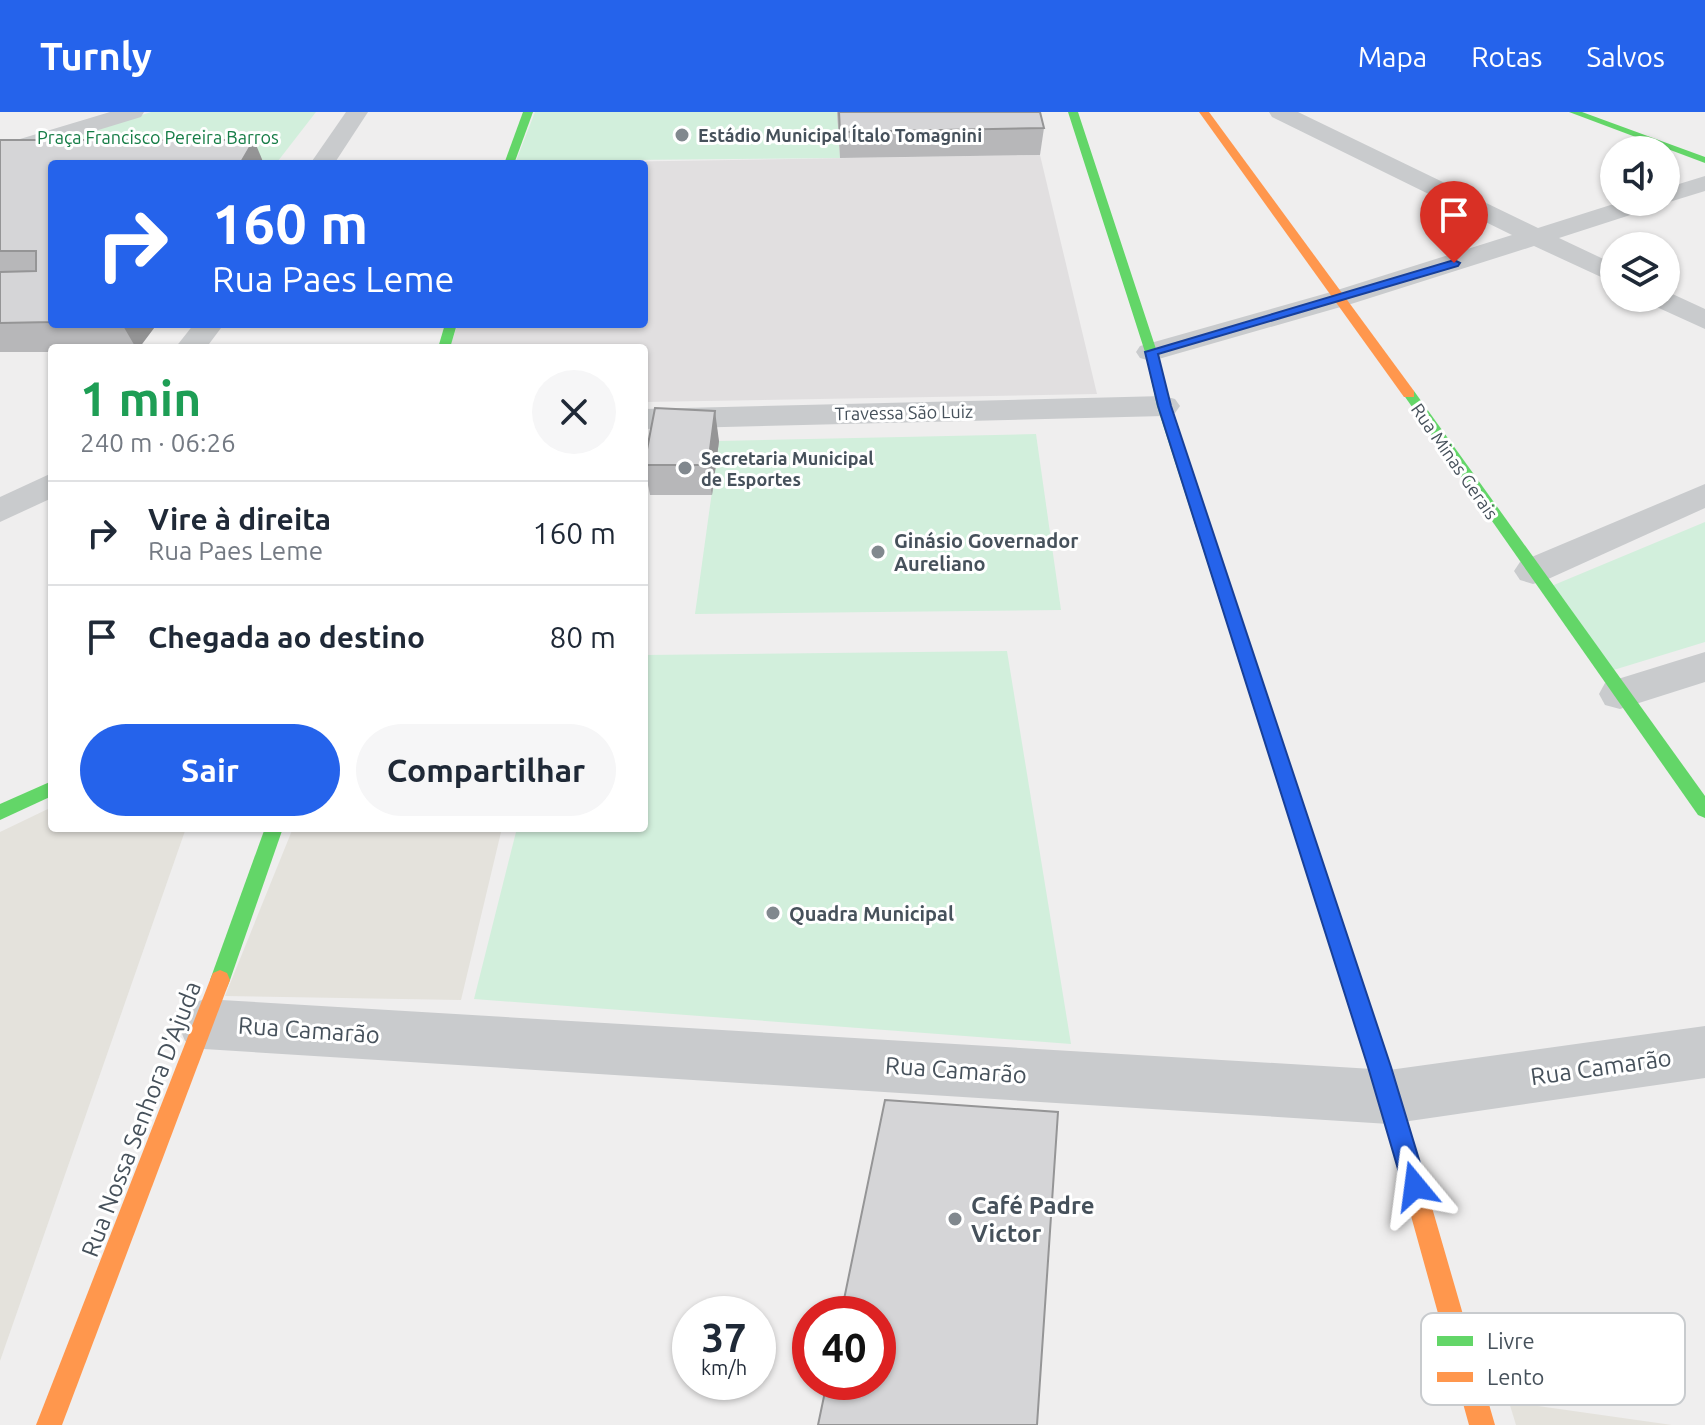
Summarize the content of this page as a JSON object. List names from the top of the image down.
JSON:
{
  "streets": {
    "street": [
      "Travessa São Luiz",
      "Rua Minas Gerais",
      "Rua Camarão",
      "Rua Nossa Senhora D'Ajuda"
    ]
  },
  "crossings": [
    ["Rua Camarão", "Rua Nossa Senhora D'Ajuda"]
  ],
  "parks": ["Praça Francisco Pereira Barros"],
  "places": [
    "Estádio Municipal Ítalo Tomagnini",
    "Secretaria Municipal de Esportes",
    "Ginásio Governador Aureliano",
    "Quadra Municipal",
    "Café Padre Victor"
  ],
  "legend": ["Livre", "Lento"],
  "page": {
    "header": "Turnly",
    "nav": ["Mapa", "Rotas", "Salvos"],
    "turn": ["160 m", "Rua Paes Leme"],
    "heading": ["1 min", "240 m · 06:26"],
    "list": [
      {
        "name": "Vire à direita",
        "note": "Rua Paes Leme",
        "value": "160 m"
      },
      {
        "name": "Chegada ao destino",
        "value": "80 m"
      }
    ],
    "buttons": ["Sair", "Compartilhar"],
    "speed": "37 km/h",
    "limit": "40"
  }
}
